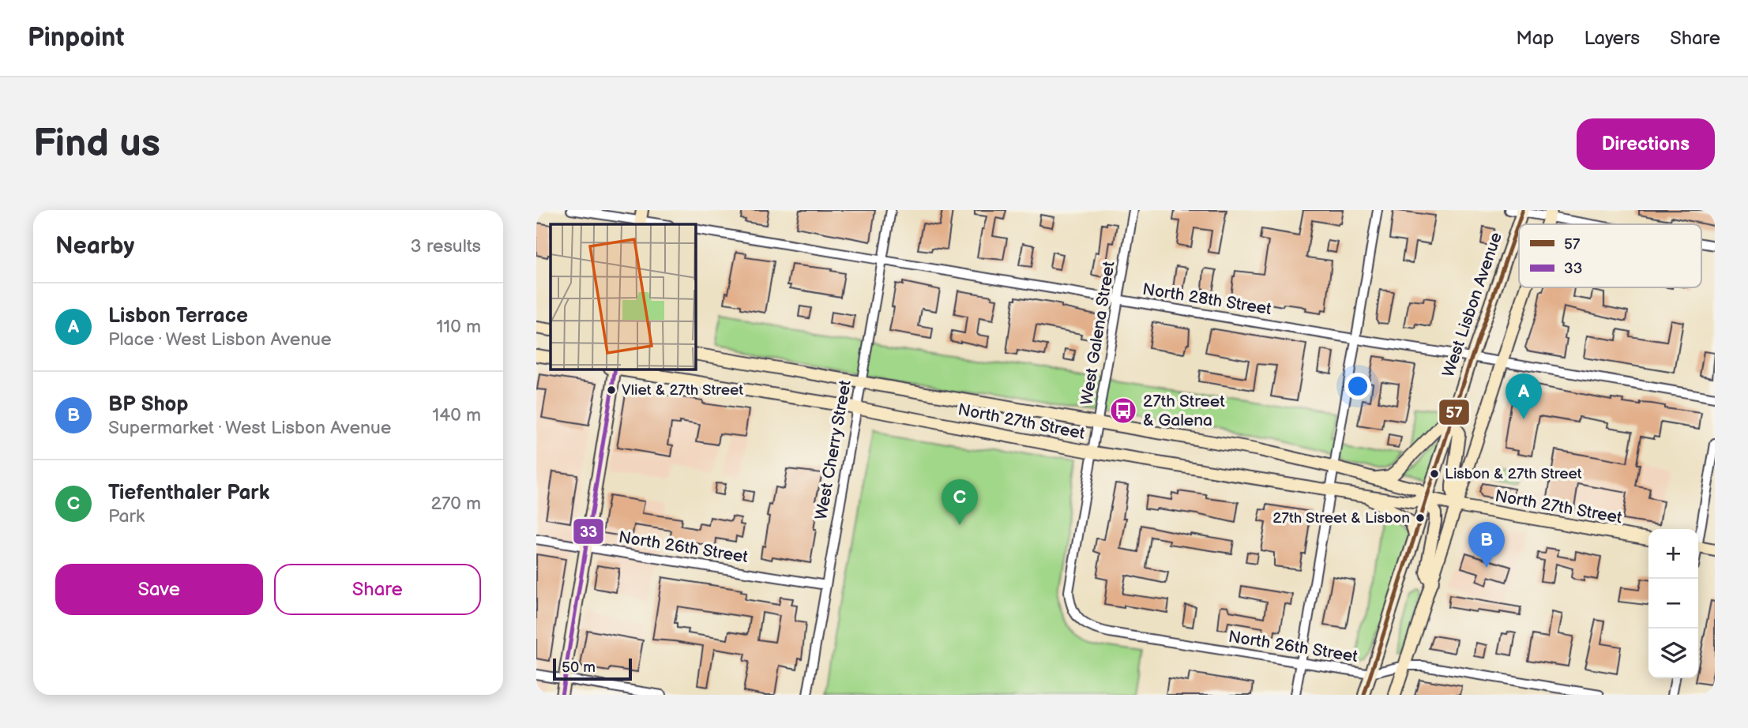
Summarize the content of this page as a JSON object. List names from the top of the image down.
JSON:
{
  "streets": {
    "main road": ["West Lisbon Avenue", "North 27th Street"],
    "street": [
      "North 28th Street",
      "West Galena Street",
      "West Cherry Street",
      "North 26th Street"
    ]
  },
  "crossings": [
    ["North 28th Street", "West Lisbon Avenue"],
    ["North 28th Street", "West Galena Street"],
    ["North 28th Street", "West Cherry Street"],
    ["West Lisbon Avenue", "North 27th Street"],
    ["West Lisbon Avenue", "North 26th Street"],
    ["West Galena Street", "North 27th Street"],
    ["West Galena Street", "North 26th Street"],
    ["North 27th Street", "West Cherry Street"],
    ["West Cherry Street", "North 26th Street"]
  ],
  "places": {
    "other": ["Vliet & 27th Street", "Lisbon & 27th Street", "27th Street & Lisbon"],
    "bus stop": ["27th Street & Galena"]
  },
  "lines": ["transit line 57", "transit line 33"],
  "legend": ["57", "33"],
  "scale_bar": "50 m",
  "page": {
    "header": "Pinpoint",
    "nav": ["Map", "Layers", "Share"],
    "buttons": [
      "Directions",
      ["Save", "Share"]
    ],
    "title": "Find us",
    "heading": ["Nearby", "3 results"],
    "list": [
      {
        "mark": "A",
        "name": "Lisbon Terrace",
        "note": "Place · West Lisbon Avenue",
        "value": "110 m"
      },
      {
        "mark": "B",
        "name": "BP Shop",
        "note": "Supermarket · West Lisbon Avenue",
        "value": "140 m"
      },
      {
        "mark": "C",
        "name": "Tiefenthaler Park",
        "note": "Park",
        "value": "270 m"
      }
    ],
    "pins": ["A", "C", "B"],
    "map_buttons": ["+", "−"],
    "scale": "50 m"
  }
}
